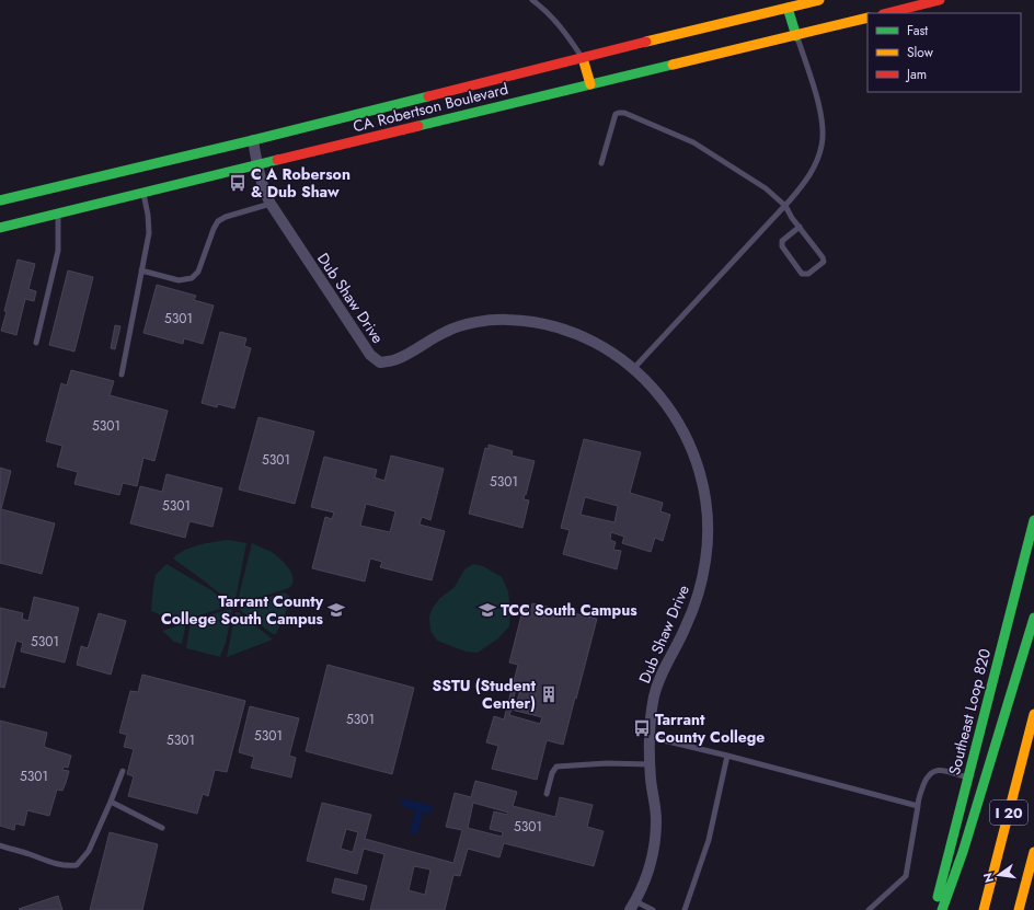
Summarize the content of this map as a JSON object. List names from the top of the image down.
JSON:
{
  "streets": {
    "main road": ["CA Robertson Boulevard", "Southeast Loop 820", "I 20"],
    "street": ["Dub Shaw Drive"]
  },
  "crossings": [
    ["CA Robertson Boulevard", "Dub Shaw Drive"]
  ],
  "places": {
    "bus stop": ["C A Roberson & Dub Shaw", "Tarrant County College"],
    "school or university": ["Tarrant County College South Campus", "TCC South Campus"],
    "building": ["SSTU (Student Center)"]
  },
  "house_numbers": [
    "5301",
    "5301",
    "5301",
    "5301",
    "5301",
    "5301",
    "5301",
    "5301",
    "5301",
    "5301",
    "5301"
  ],
  "legend": ["Fast", "Slow", "Jam"],
  "north": "left"
}
